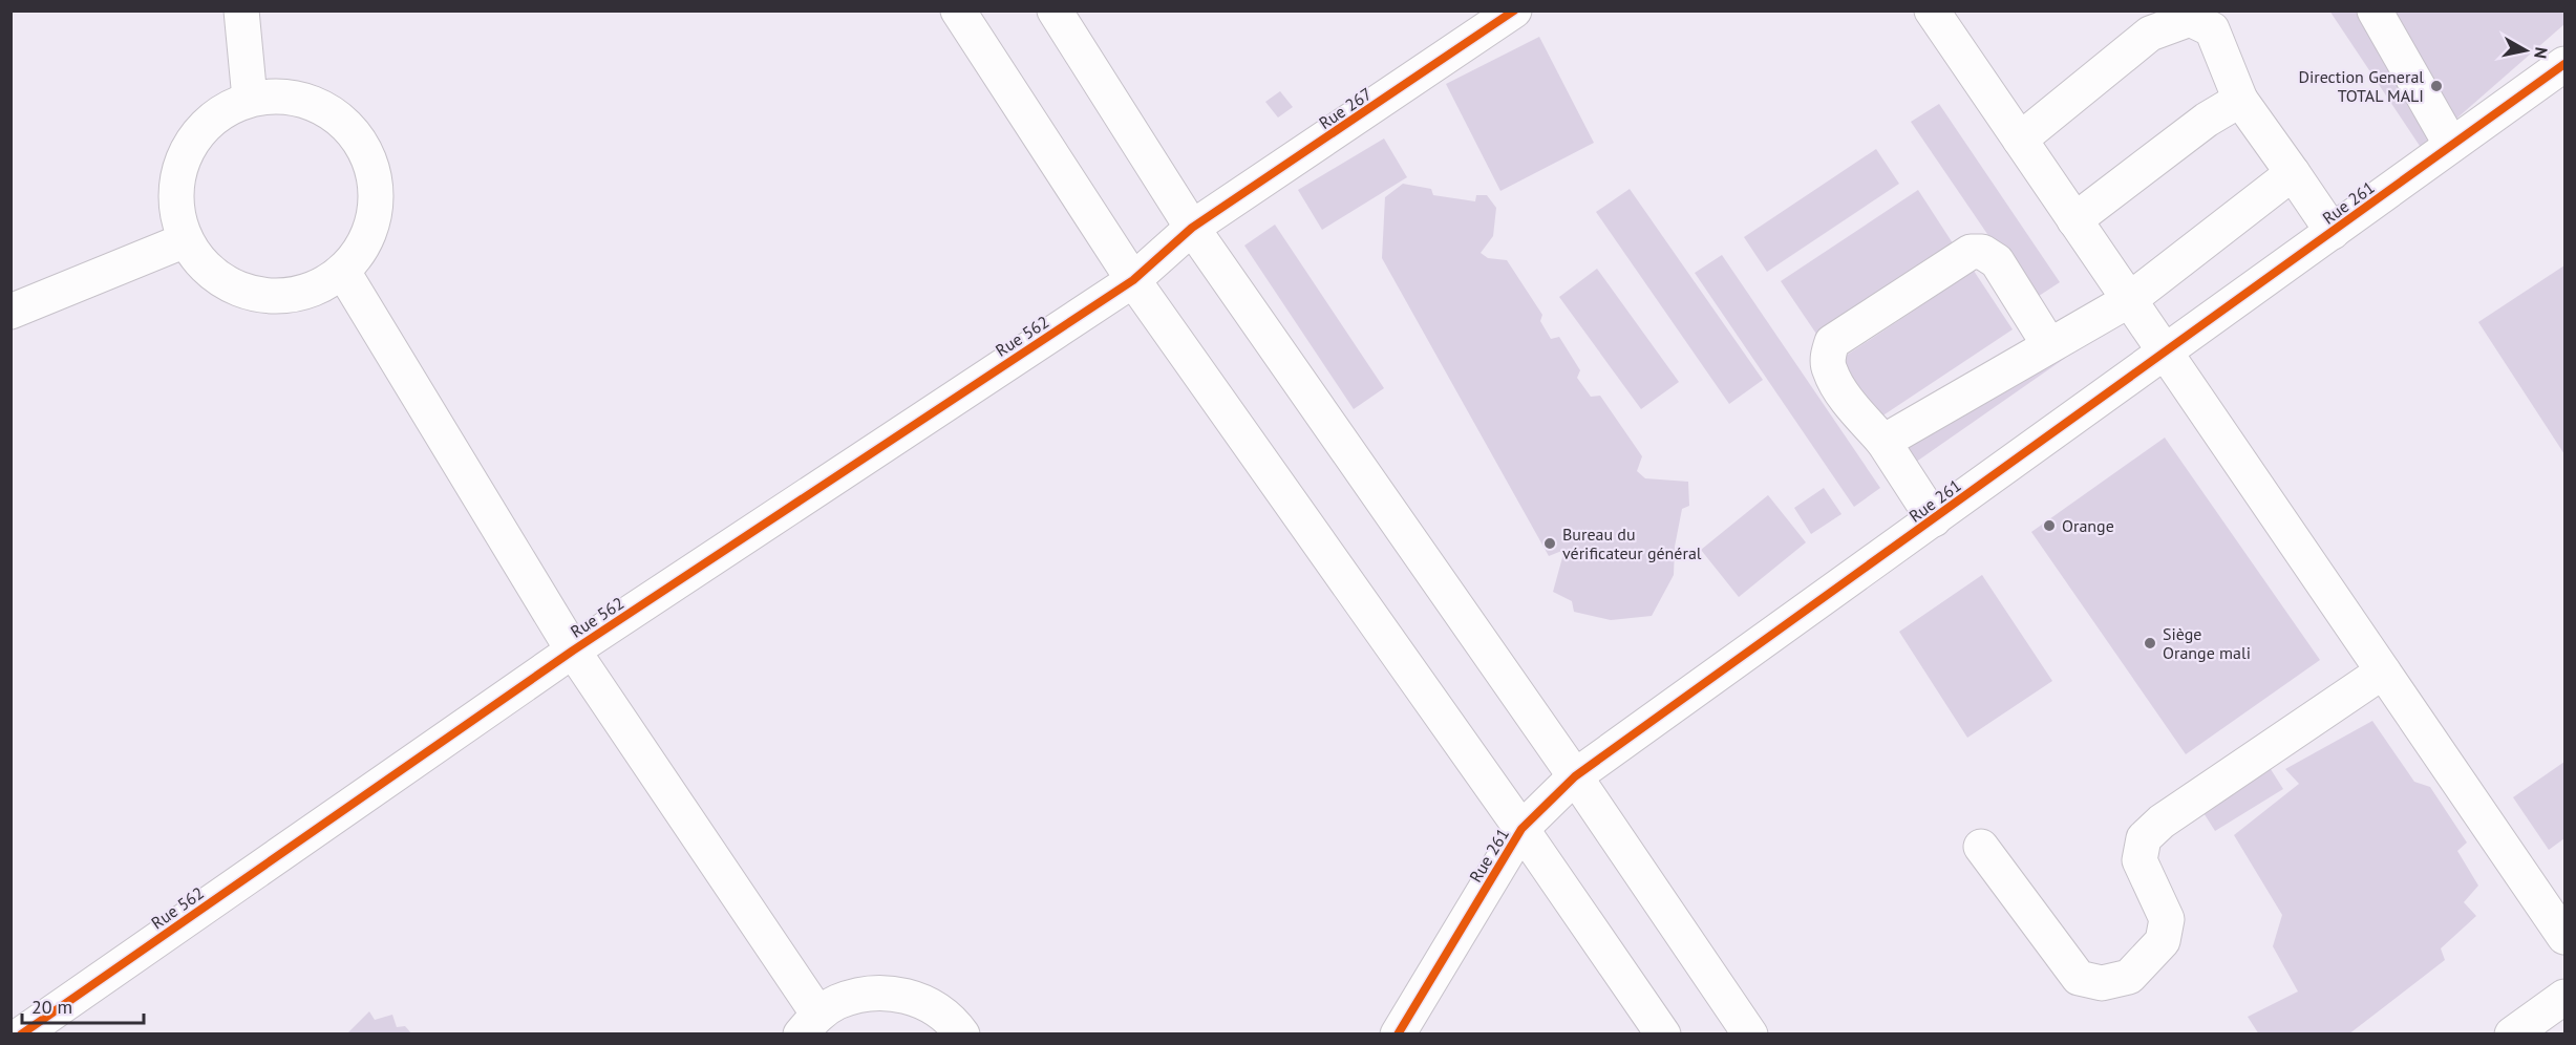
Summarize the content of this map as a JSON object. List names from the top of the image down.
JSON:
{
  "streets": {
    "street": ["Rue 267", "Rue 261", "Rue 562"]
  },
  "crossings": [
    ["Rue 267", "Rue 562"]
  ],
  "places": [
    "Direction General TOTAL MALI",
    "Orange",
    "Bureau du vérificateur général",
    "Siège Orange mali"
  ],
  "scale_bar": "20 m",
  "north": "right"
}
